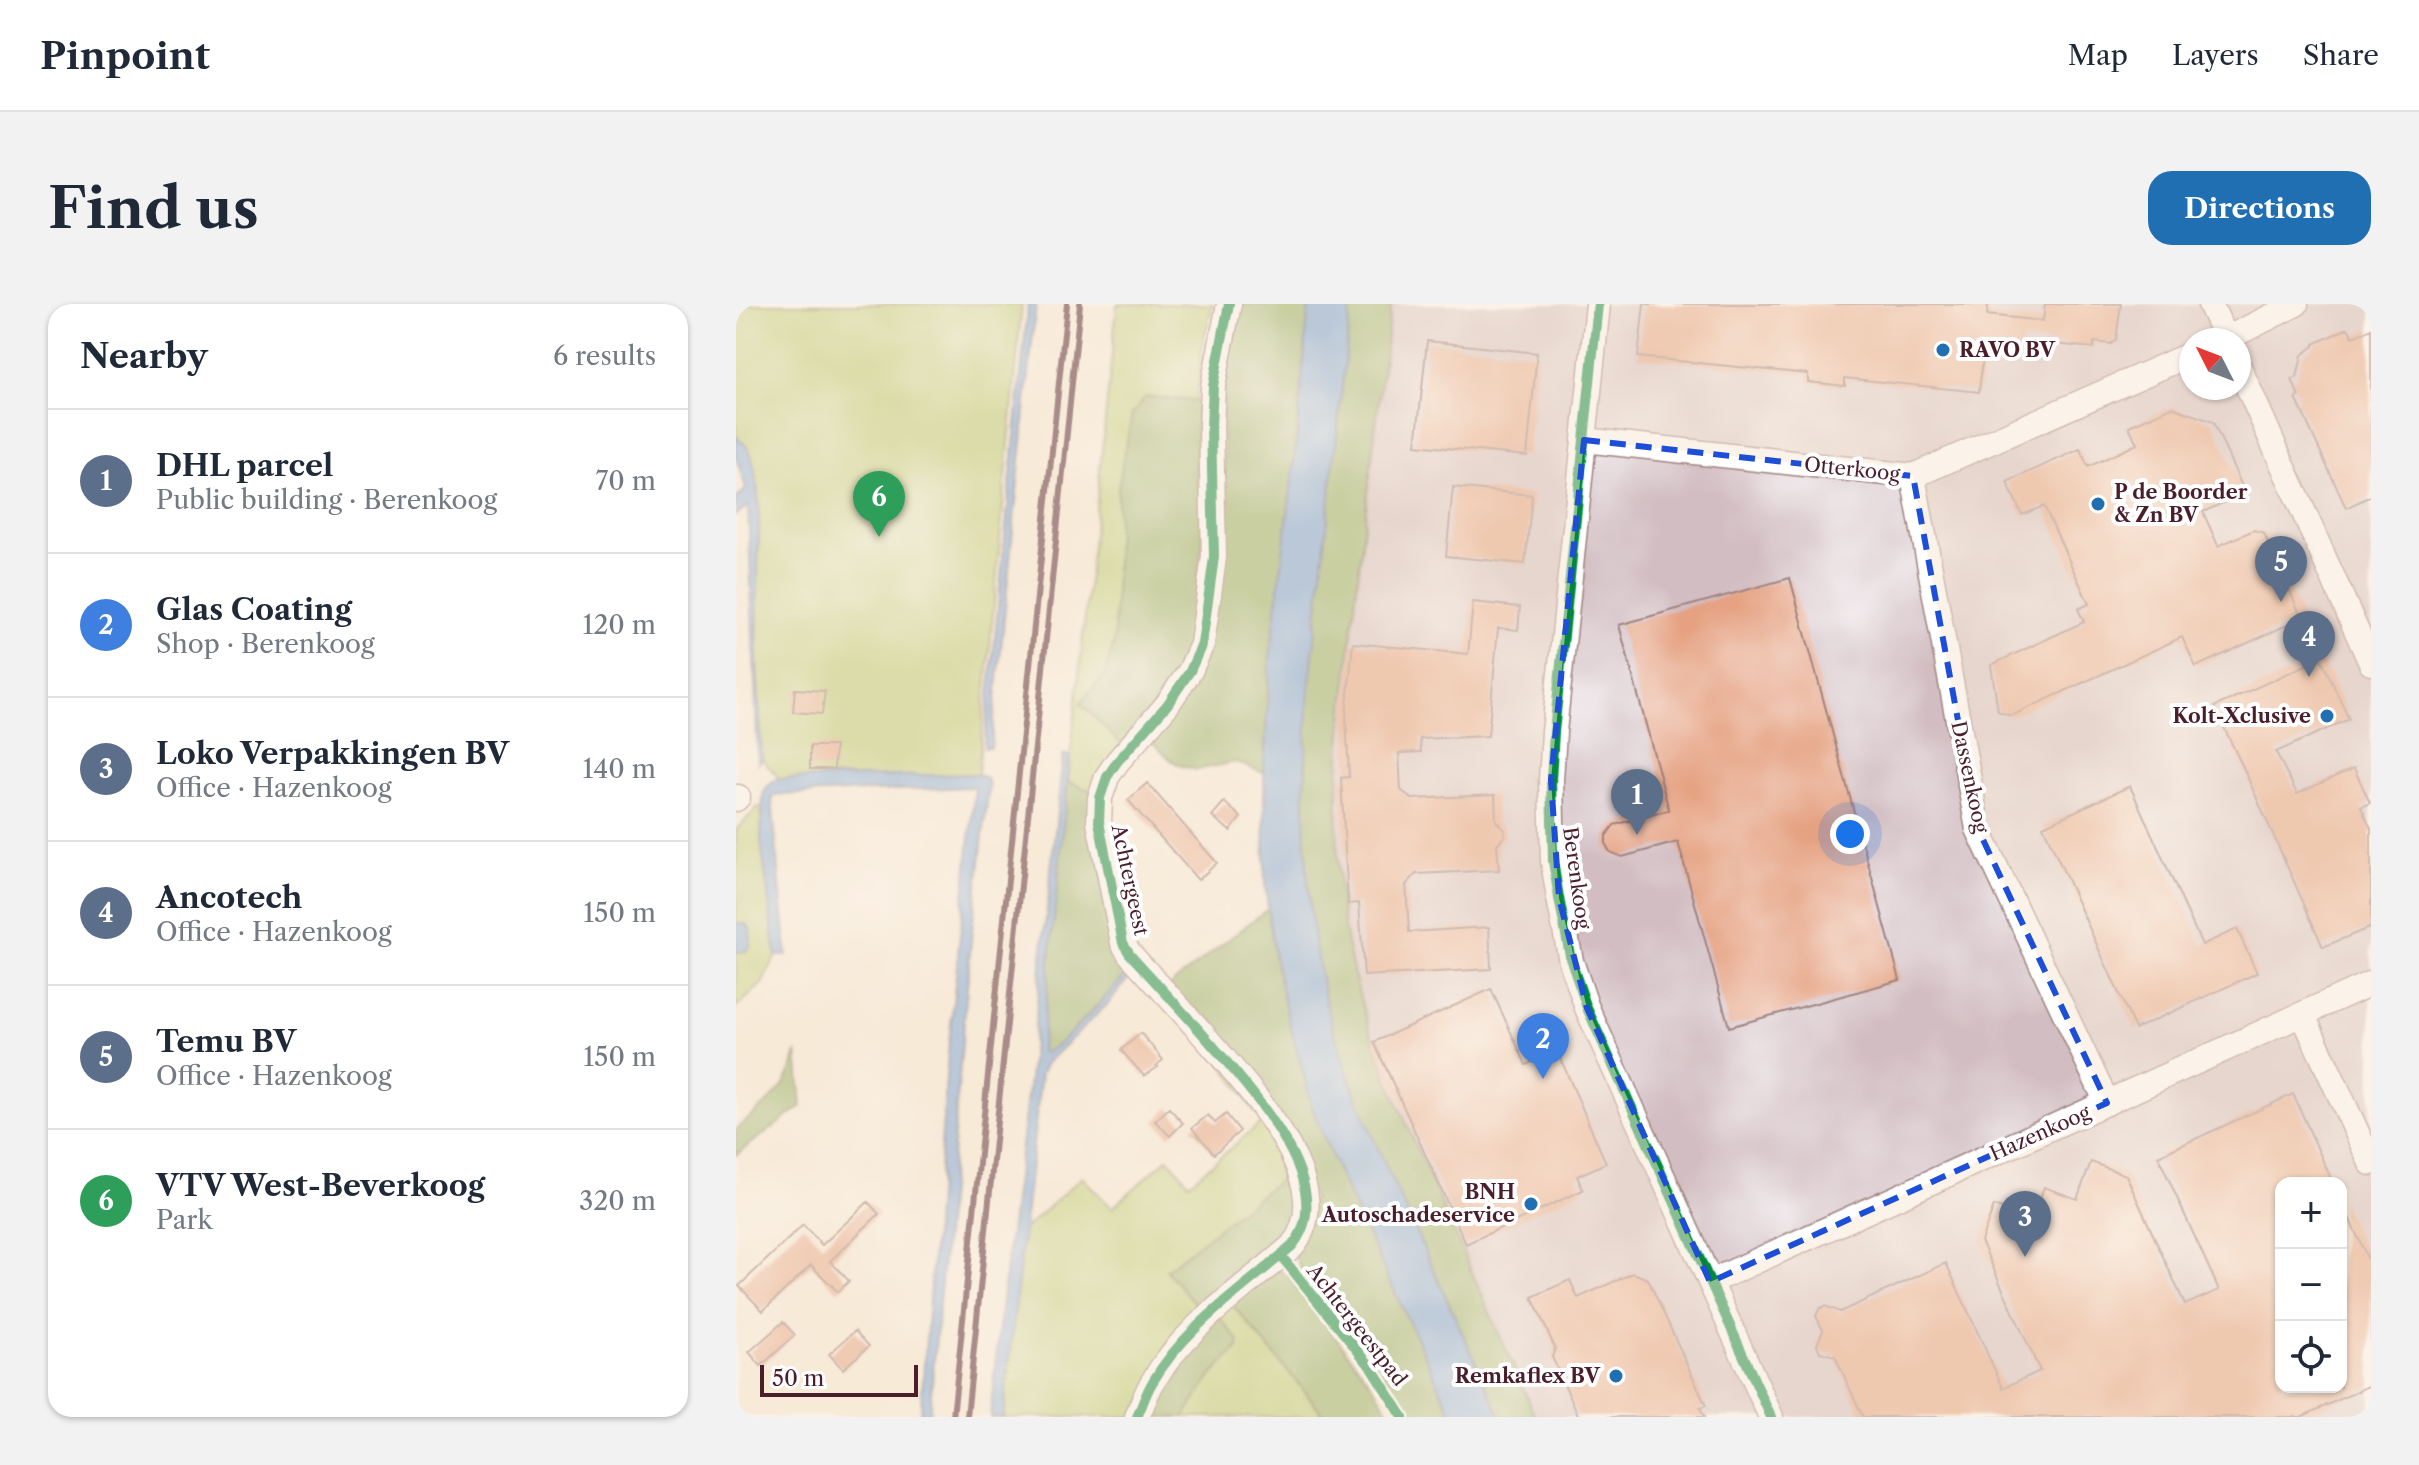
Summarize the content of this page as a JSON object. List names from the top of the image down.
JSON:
{
  "streets": {
    "street": [
      "Otterkoog",
      "Dassenkoog",
      "Berenkoog",
      "Achtergeest",
      "Hazenkoog"
    ],
    "cycle path": ["Achtergeestpad"]
  },
  "crossings": [
    ["Otterkoog", "Dassenkoog"],
    ["Otterkoog", "Berenkoog"],
    ["Dassenkoog", "Hazenkoog"],
    ["Berenkoog", "Hazenkoog"]
  ],
  "places": [
    "RAVO BV",
    "P de Boorder & Zn BV",
    "Kolt-Xclusive",
    "BNH Autoschadeservice",
    "Remkaflex BV"
  ],
  "scale_bar": "50 m",
  "north": "top left",
  "page": {
    "header": "Pinpoint",
    "nav": ["Map", "Layers", "Share"],
    "buttons": "Directions",
    "title": "Find us",
    "heading": ["Nearby", "6 results"],
    "list": [
      {
        "mark": "1",
        "name": "DHL parcel",
        "note": "Public building · Berenkoog",
        "value": "70 m"
      },
      {
        "mark": "2",
        "name": "Glas Coating",
        "note": "Shop · Berenkoog",
        "value": "120 m"
      },
      {
        "mark": "3",
        "name": "Loko Verpakkingen BV",
        "note": "Office · Hazenkoog",
        "value": "140 m"
      },
      {
        "mark": "4",
        "name": "Ancotech",
        "note": "Office · Hazenkoog",
        "value": "150 m"
      },
      {
        "mark": "5",
        "name": "Temu BV",
        "note": "Office · Hazenkoog",
        "value": "150 m"
      },
      {
        "mark": "6",
        "name": "VTV West-Beverkoog",
        "note": "Park",
        "value": "320 m"
      }
    ],
    "pins": [
      "6",
      "5",
      "4",
      "1",
      "2",
      "3"
    ],
    "map_buttons": ["+", "−"],
    "scale": "50 m"
  }
}
